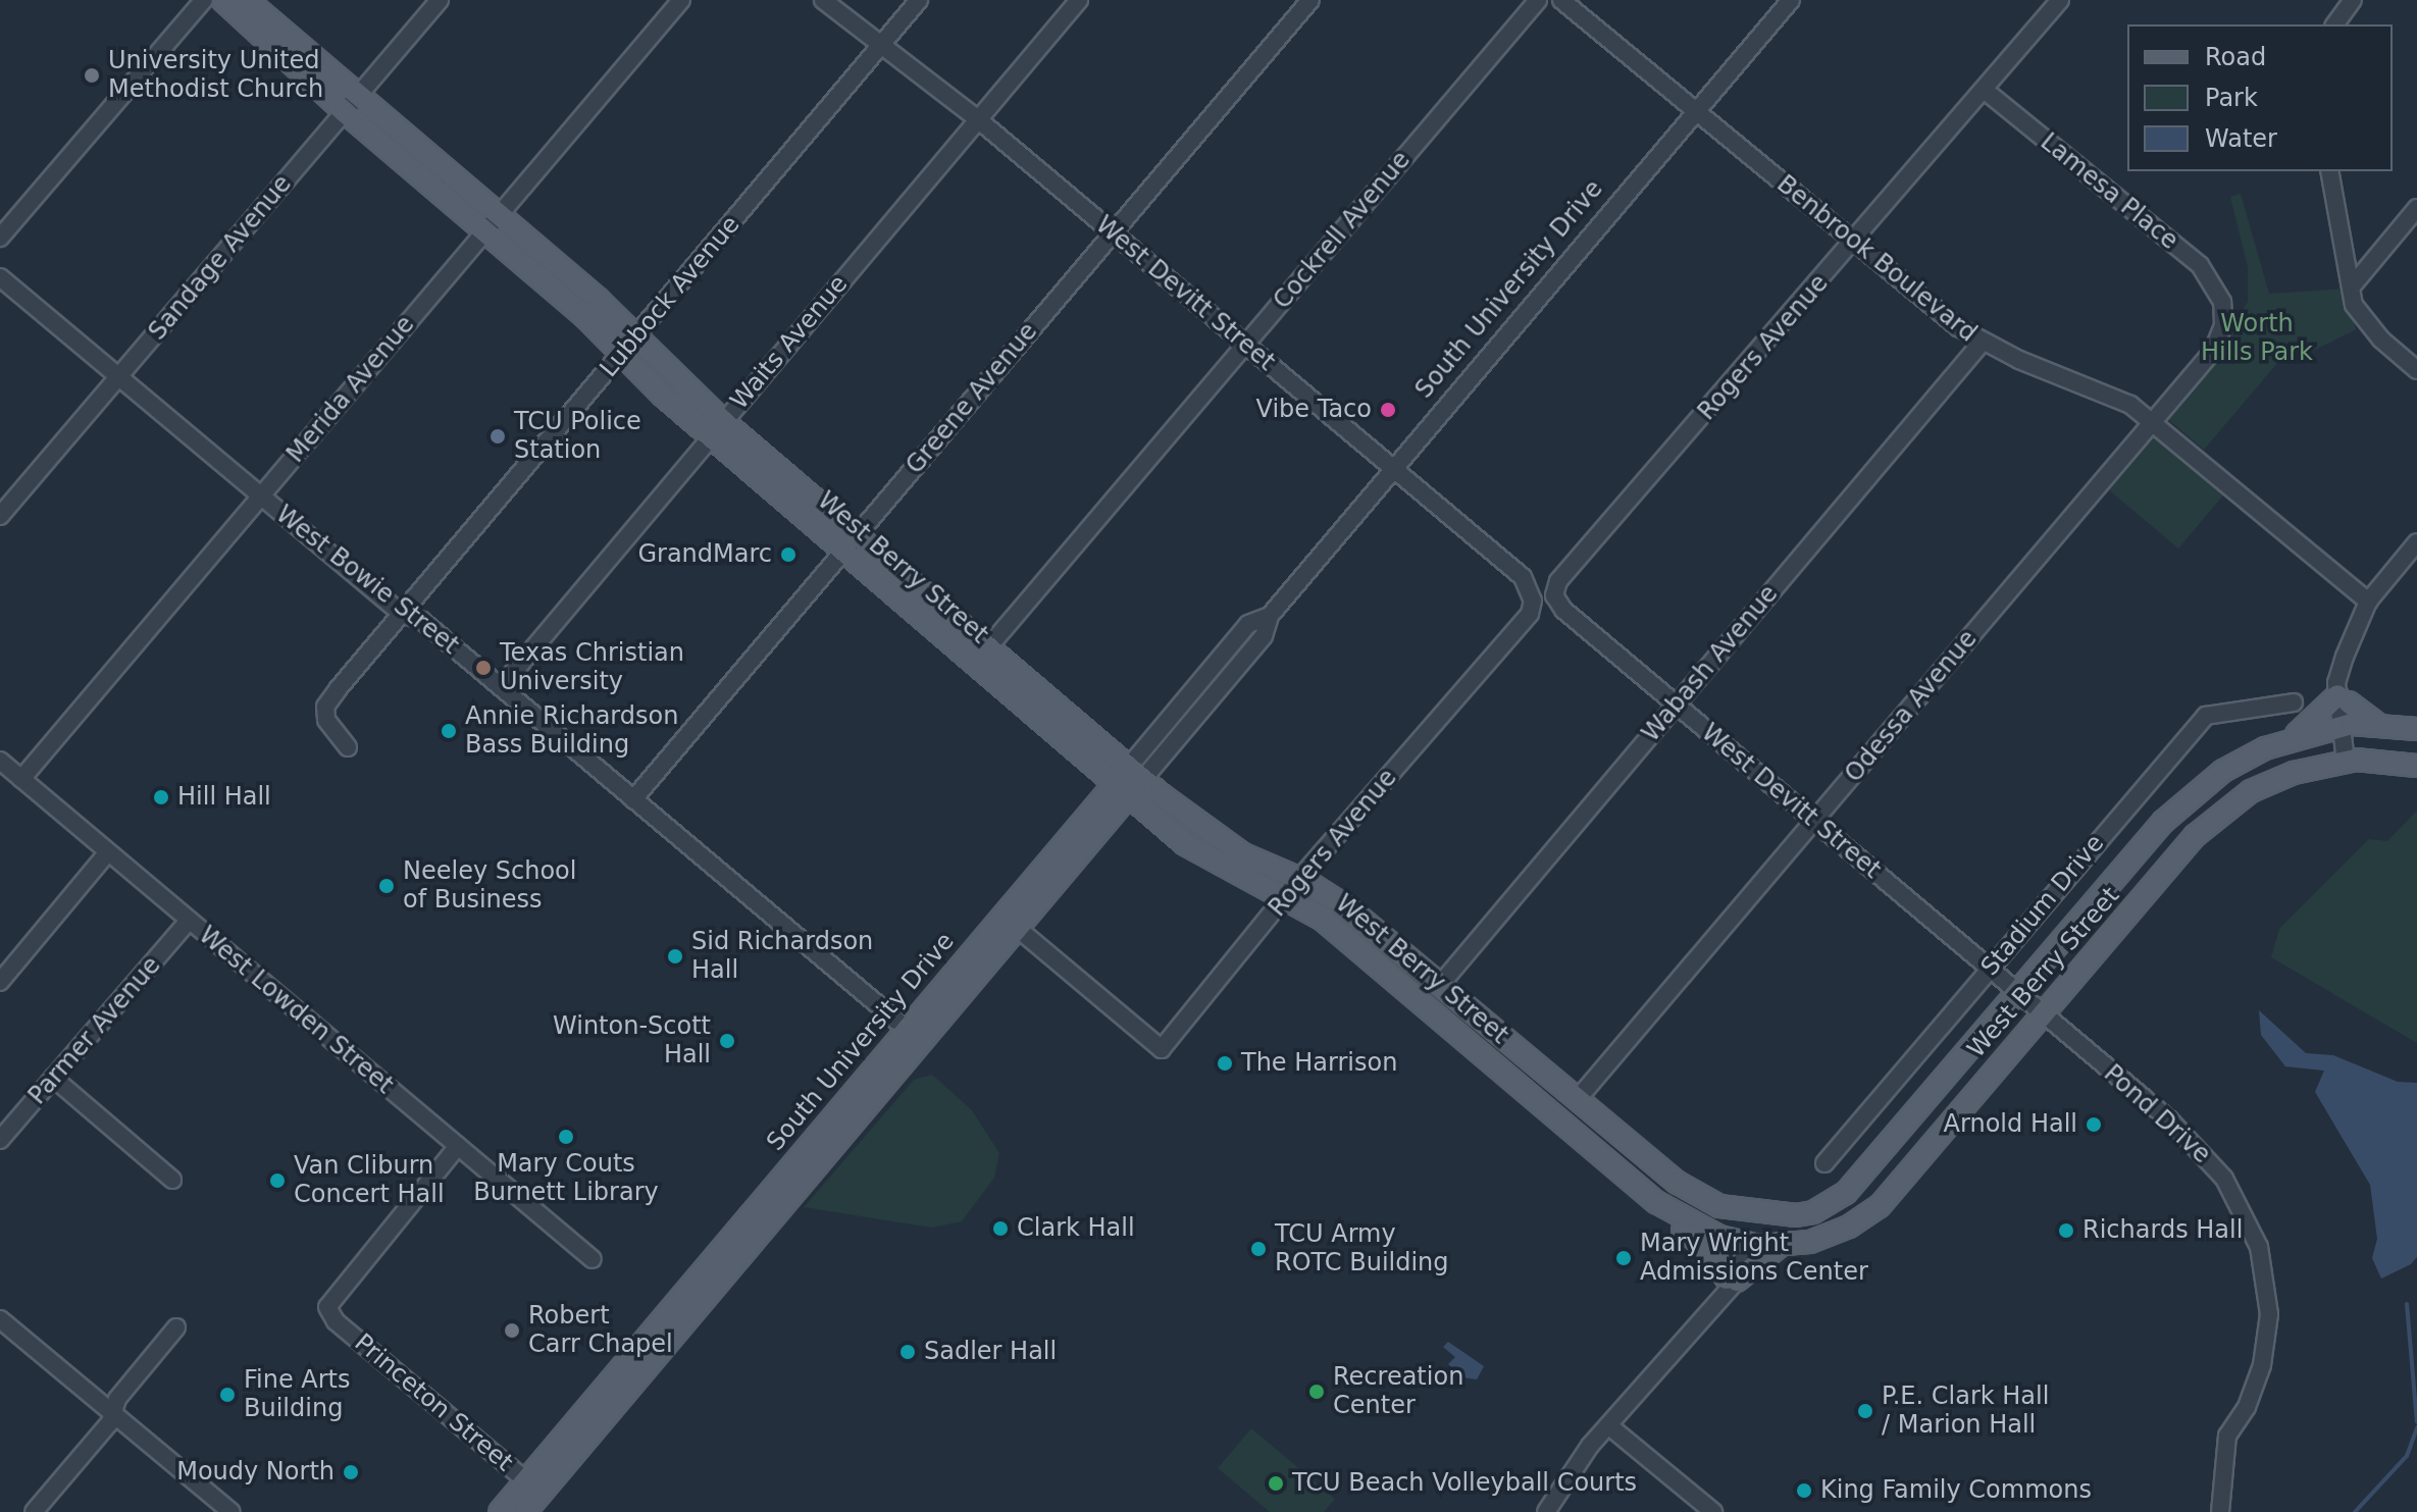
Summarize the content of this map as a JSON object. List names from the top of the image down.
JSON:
{
  "streets": {
    "main road": ["South University Drive", "West Berry Street"],
    "street": [
      "Lamesa Place",
      "Cockrell Avenue",
      "Sandage Avenue",
      "Benbrook Boulevard",
      "West Devitt Street",
      "Lubbock Avenue",
      "Waits Avenue",
      "Rogers Avenue",
      "Merida Avenue",
      "Greene Avenue",
      "West Bowie Street",
      "Wabash Avenue",
      "Odessa Avenue",
      "Stadium Drive",
      "West Lowden Street",
      "Parmer Avenue",
      "Pond Drive",
      "Princeton Street"
    ]
  },
  "crossings": [
    ["Lamesa Place", "Rogers Avenue"],
    ["Lamesa Place", "Odessa Avenue"],
    ["Cockrell Avenue", "West Devitt Street"],
    ["Cockrell Avenue", "West Berry Street"],
    ["Sandage Avenue", "West Berry Street"],
    ["Sandage Avenue", "West Bowie Street"],
    ["Benbrook Boulevard", "South University Drive"],
    ["Benbrook Boulevard", "Rogers Avenue"],
    ["Benbrook Boulevard", "Wabash Avenue"],
    ["Benbrook Boulevard", "Odessa Avenue"],
    ["South University Drive", "West Devitt Street"],
    ["South University Drive", "Rogers Avenue"],
    ["South University Drive", "West Berry Street"],
    ["South University Drive", "West Bowie Street"],
    ["South University Drive", "Princeton Street"],
    ["West Devitt Street", "Lubbock Avenue"],
    ["West Devitt Street", "Waits Avenue"],
    ["West Devitt Street", "Rogers Avenue"],
    ["West Devitt Street", "Greene Avenue"],
    ["West Devitt Street", "West Berry Street"],
    ["West Devitt Street", "Wabash Avenue"],
    ["West Devitt Street", "Odessa Avenue"],
    ["West Devitt Street", "Stadium Drive"],
    ["West Devitt Street", "Pond Drive"],
    ["Lubbock Avenue", "West Berry Street"],
    ["Lubbock Avenue", "West Bowie Street"],
    ["Waits Avenue", "West Berry Street"],
    ["Waits Avenue", "West Bowie Street"],
    ["Rogers Avenue", "West Berry Street"],
    ["Merida Avenue", "West Berry Street"],
    ["Merida Avenue", "West Bowie Street"],
    ["Merida Avenue", "West Lowden Street"],
    ["Greene Avenue", "West Berry Street"],
    ["Greene Avenue", "West Bowie Street"],
    ["West Berry Street", "Wabash Avenue"],
    ["West Berry Street", "Odessa Avenue"],
    ["West Berry Street", "Pond Drive"],
    ["West Lowden Street", "Parmer Avenue"],
    ["West Lowden Street", "Princeton Street"]
  ],
  "parks": ["Worth Hills Park"],
  "places": [
    "University United Methodist Church",
    "Vibe Taco",
    "TCU Police Station",
    "GrandMarc",
    "Texas Christian University",
    "Annie Richardson Bass Building",
    "Hill Hall",
    "Neeley School of Business",
    "Sid Richardson Hall",
    "Winton-Scott Hall",
    "The Harrison",
    "Arnold Hall",
    "Mary Couts Burnett Library",
    "Van Cliburn Concert Hall",
    "Clark Hall",
    "Richards Hall",
    "TCU Army ROTC Building",
    "Mary Wright Admissions Center",
    "Robert Carr Chapel",
    "Sadler Hall",
    "Recreation Center",
    "Fine Arts Building",
    "P.E. Clark Hall / Marion Hall",
    "Moudy North",
    "TCU Beach Volleyball Courts",
    "King Family Commons"
  ],
  "legend": ["Road", "Park", "Water"]
}
